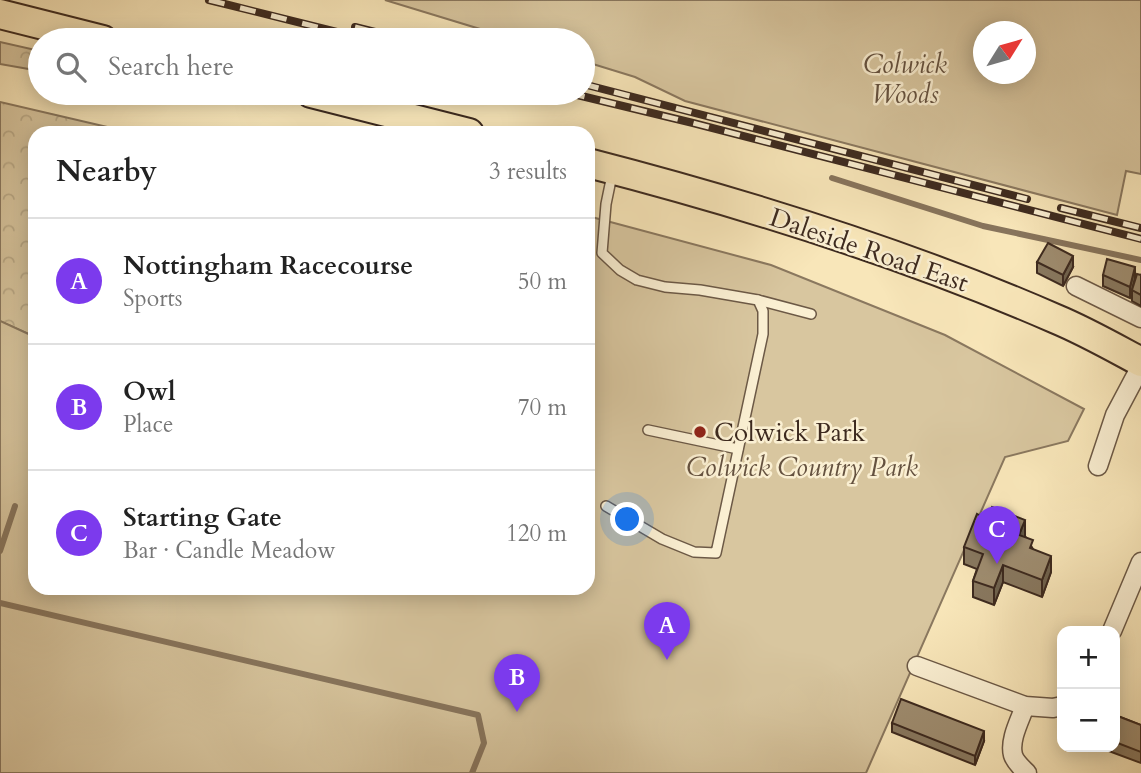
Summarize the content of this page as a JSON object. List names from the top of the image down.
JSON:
{
  "streets": {
    "main road": ["Daleside Road East"]
  },
  "parks": ["Colwick Woods", "Colwick Country Park"],
  "places": ["Colwick Park"],
  "north": "top right",
  "page": {
    "search": "Search here",
    "heading": ["Nearby", "3 results"],
    "list": [
      {
        "mark": "A",
        "name": "Nottingham Racecourse",
        "note": "Sports",
        "value": "50 m"
      },
      {
        "mark": "B",
        "name": "Owl",
        "note": "Place",
        "value": "70 m"
      },
      {
        "mark": "C",
        "name": "Starting Gate",
        "note": "Bar · Candle Meadow",
        "value": "120 m"
      }
    ],
    "pins": ["C", "A", "B"],
    "map_buttons": ["+", "−"]
  }
}
